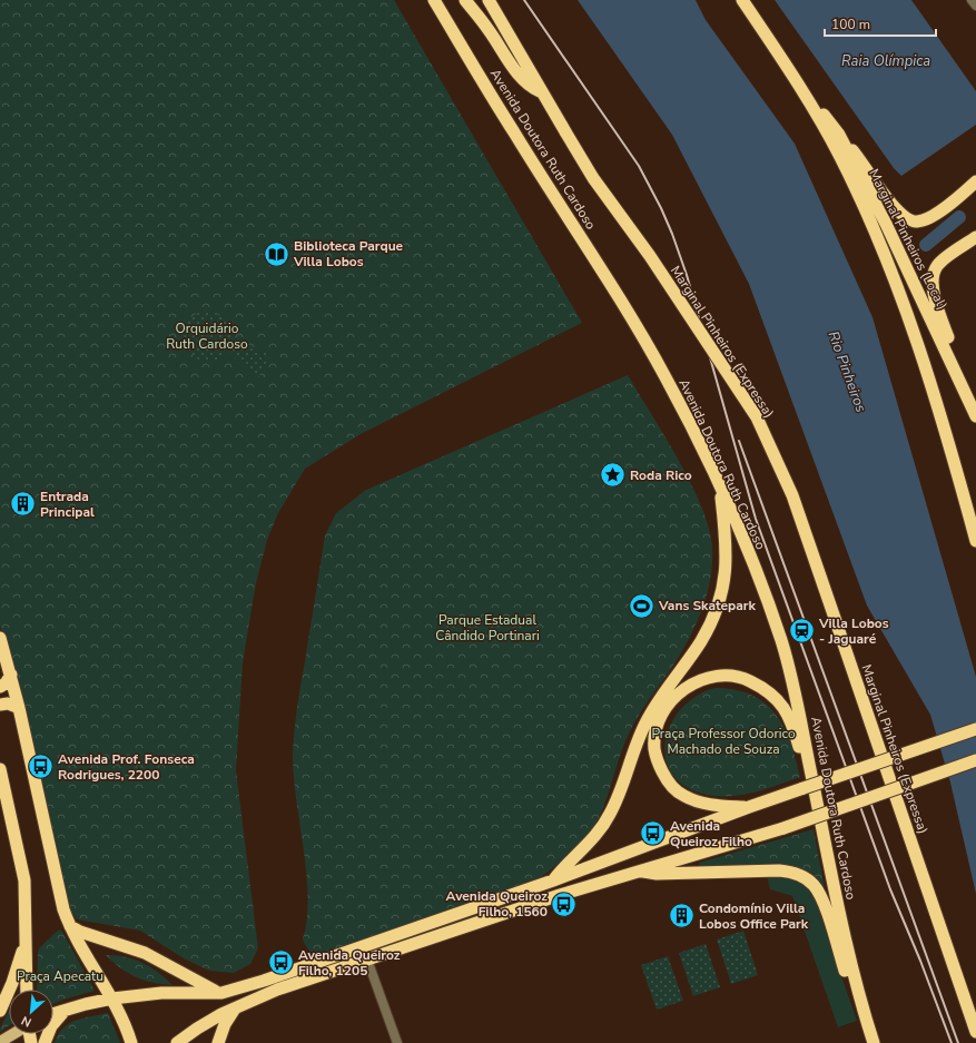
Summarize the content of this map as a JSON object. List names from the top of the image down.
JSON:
{
  "streets": {
    "highway": ["Avenida Doutora Ruth Cardoso", "Marginal Pinheiros (Local)", "Marginal Pinheiros (Expressa)"]
  },
  "water": ["Raia Olímpica", "Rio Pinheiros"],
  "parks": [
    "Orquidário Ruth Cardoso",
    "Parque Estadual Cândido Portinari",
    "Praça Professor Odorico Machado de Souza",
    "Praça Apecatu"
  ],
  "places": {
    "library": ["Biblioteca Parque Villa Lobos"],
    "place": ["Roda Rico"],
    "building": ["Entrada Principal", "Condomínio Villa Lobos Office Park"],
    "sports": ["Vans Skatepark"],
    "station": ["Villa Lobos - Jaguaré"],
    "bus stop": [
      "Avenida Prof. Fonseca Rodrigues, 2200",
      "Avenida Queiroz Filho",
      "Avenida Queiroz Filho, 1560",
      "Avenida Queiroz Filho, 1205"
    ]
  },
  "scale_bar": "100 m",
  "north": "bottom left"
}
